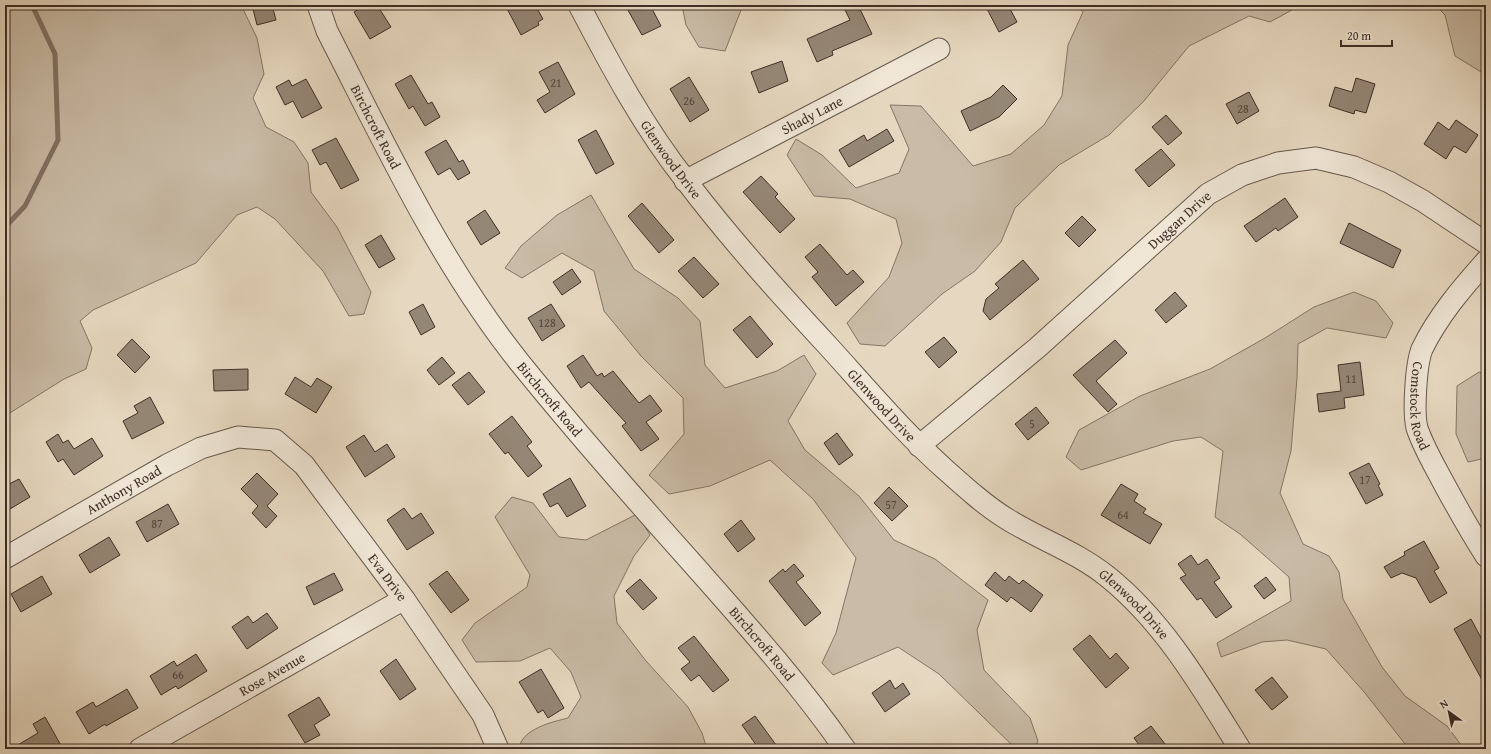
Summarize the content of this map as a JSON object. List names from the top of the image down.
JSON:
{
  "streets": {
    "street": [
      "Shady Lane",
      "Birchcroft Road",
      "Glenwood Drive",
      "Duggan Drive",
      "Comstock Road",
      "Anthony Road",
      "Eva Drive",
      "Rose Avenue"
    ]
  },
  "crossings": [
    ["Shady Lane", "Glenwood Drive"],
    ["Glenwood Drive", "Duggan Drive"],
    ["Anthony Road", "Eva Drive"],
    ["Eva Drive", "Rose Avenue"]
  ],
  "house_numbers": [
    "21",
    "26",
    "28",
    "128",
    "11",
    "5",
    "17",
    "57",
    "64",
    "87",
    "66"
  ],
  "scale_bar": "20 m",
  "north": "top left"
}
